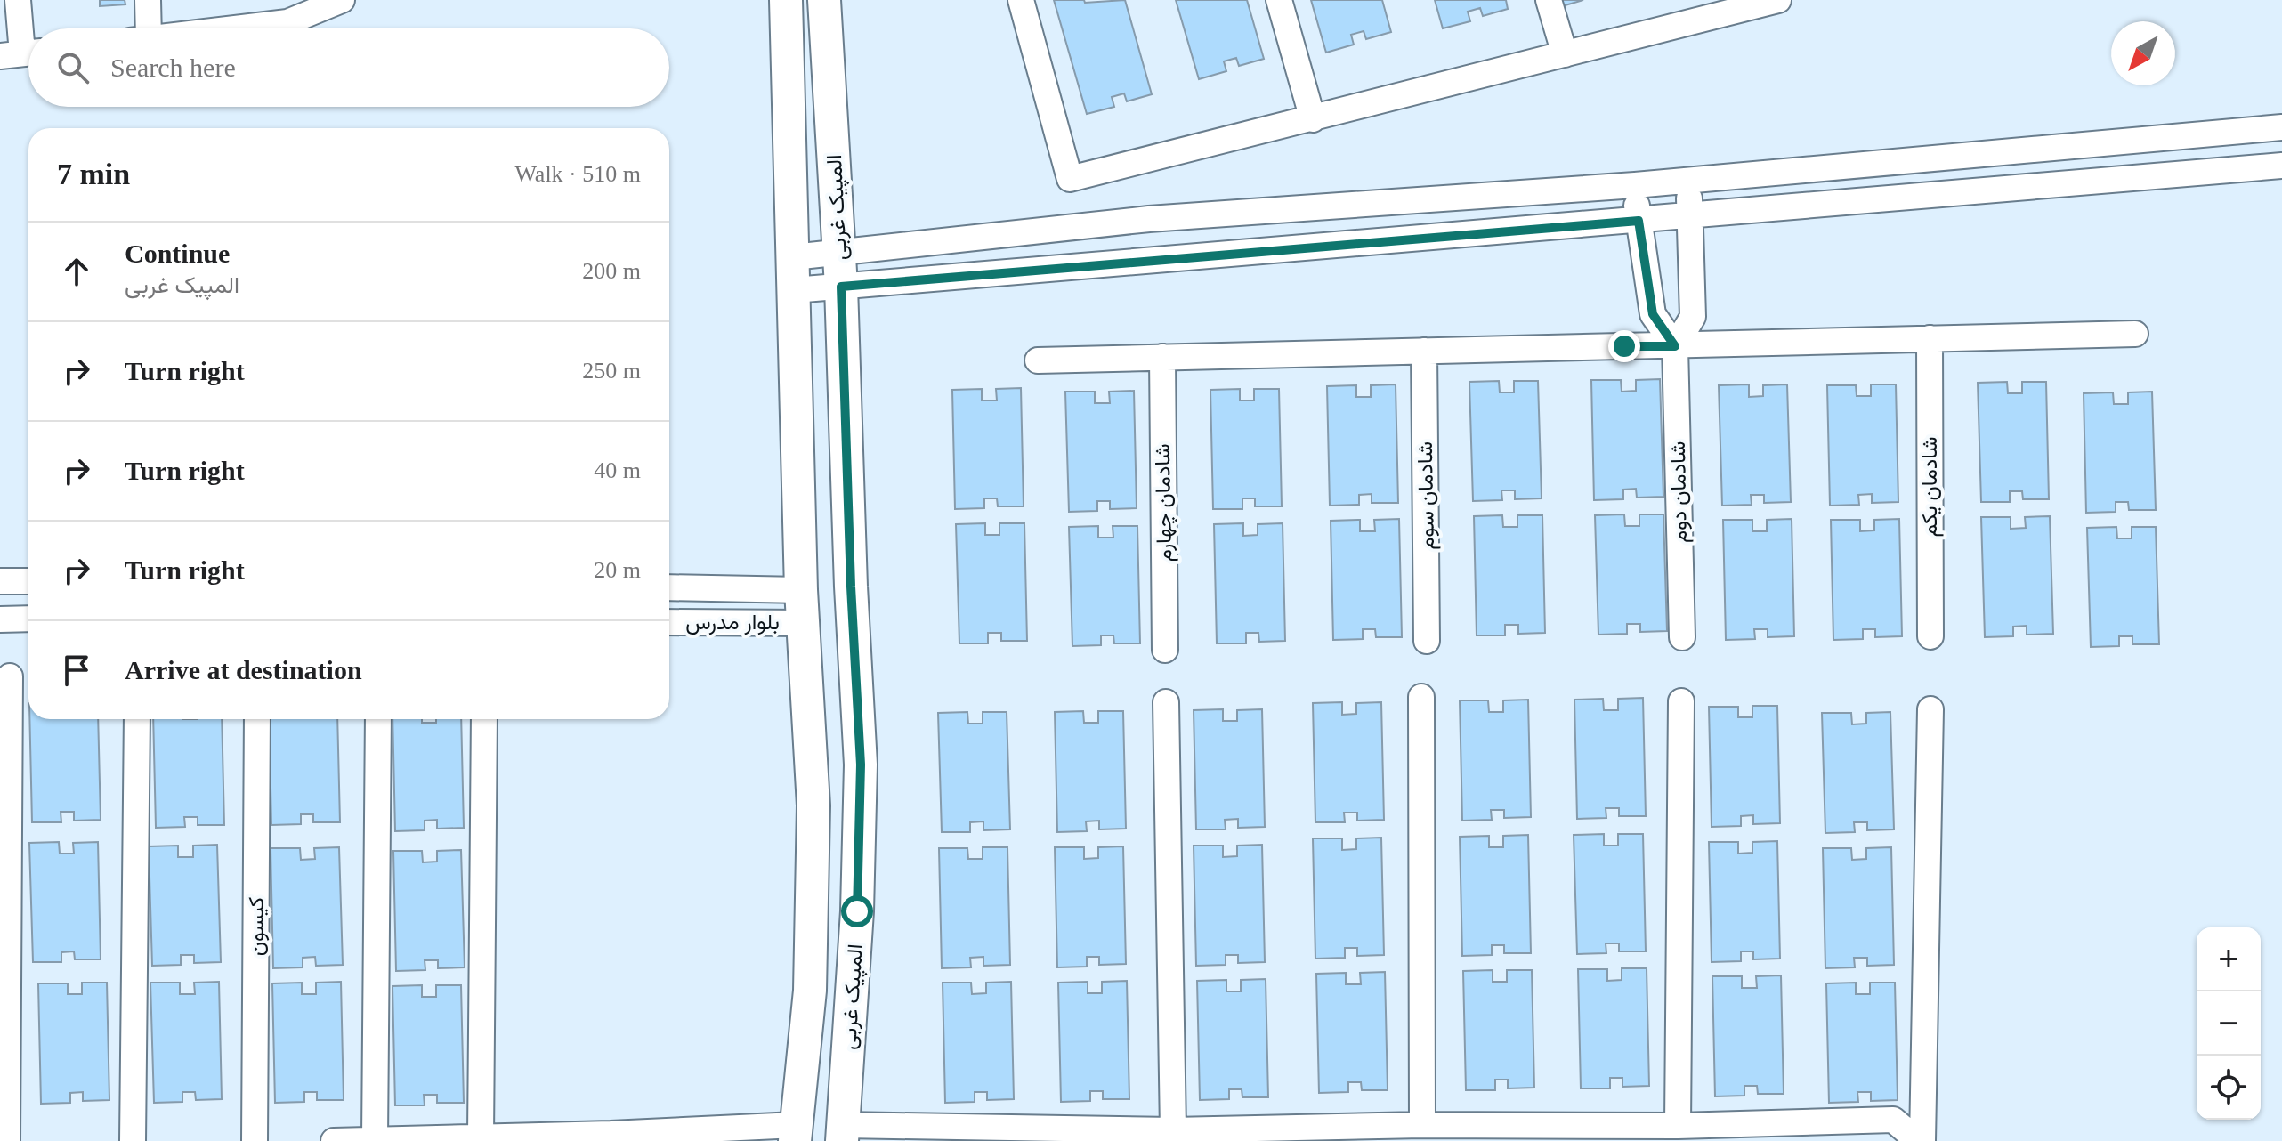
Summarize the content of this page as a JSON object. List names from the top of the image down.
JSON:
{
  "streets": {
    "street": [
      "المپیک غربی",
      "شادمان یکم",
      "شادمان دوم",
      "شادمان سوم",
      "شادمان چهارم",
      "بلوار مدرس",
      "کیسون"
    ]
  },
  "crossings": [
    ["المپیک غربی", "بلوار مدرس"]
  ],
  "north": "bottom left",
  "page": {
    "search": "Search here",
    "heading": ["7 min", "Walk · 510 m"],
    "list": [
      ["Continue", "المپیک غربی", "200 m"],
      ["Turn right", "250 m"],
      ["Turn right", "40 m"],
      ["Turn right", "20 m"],
      "Arrive at destination"
    ],
    "map_buttons": ["+", "−"]
  }
}
